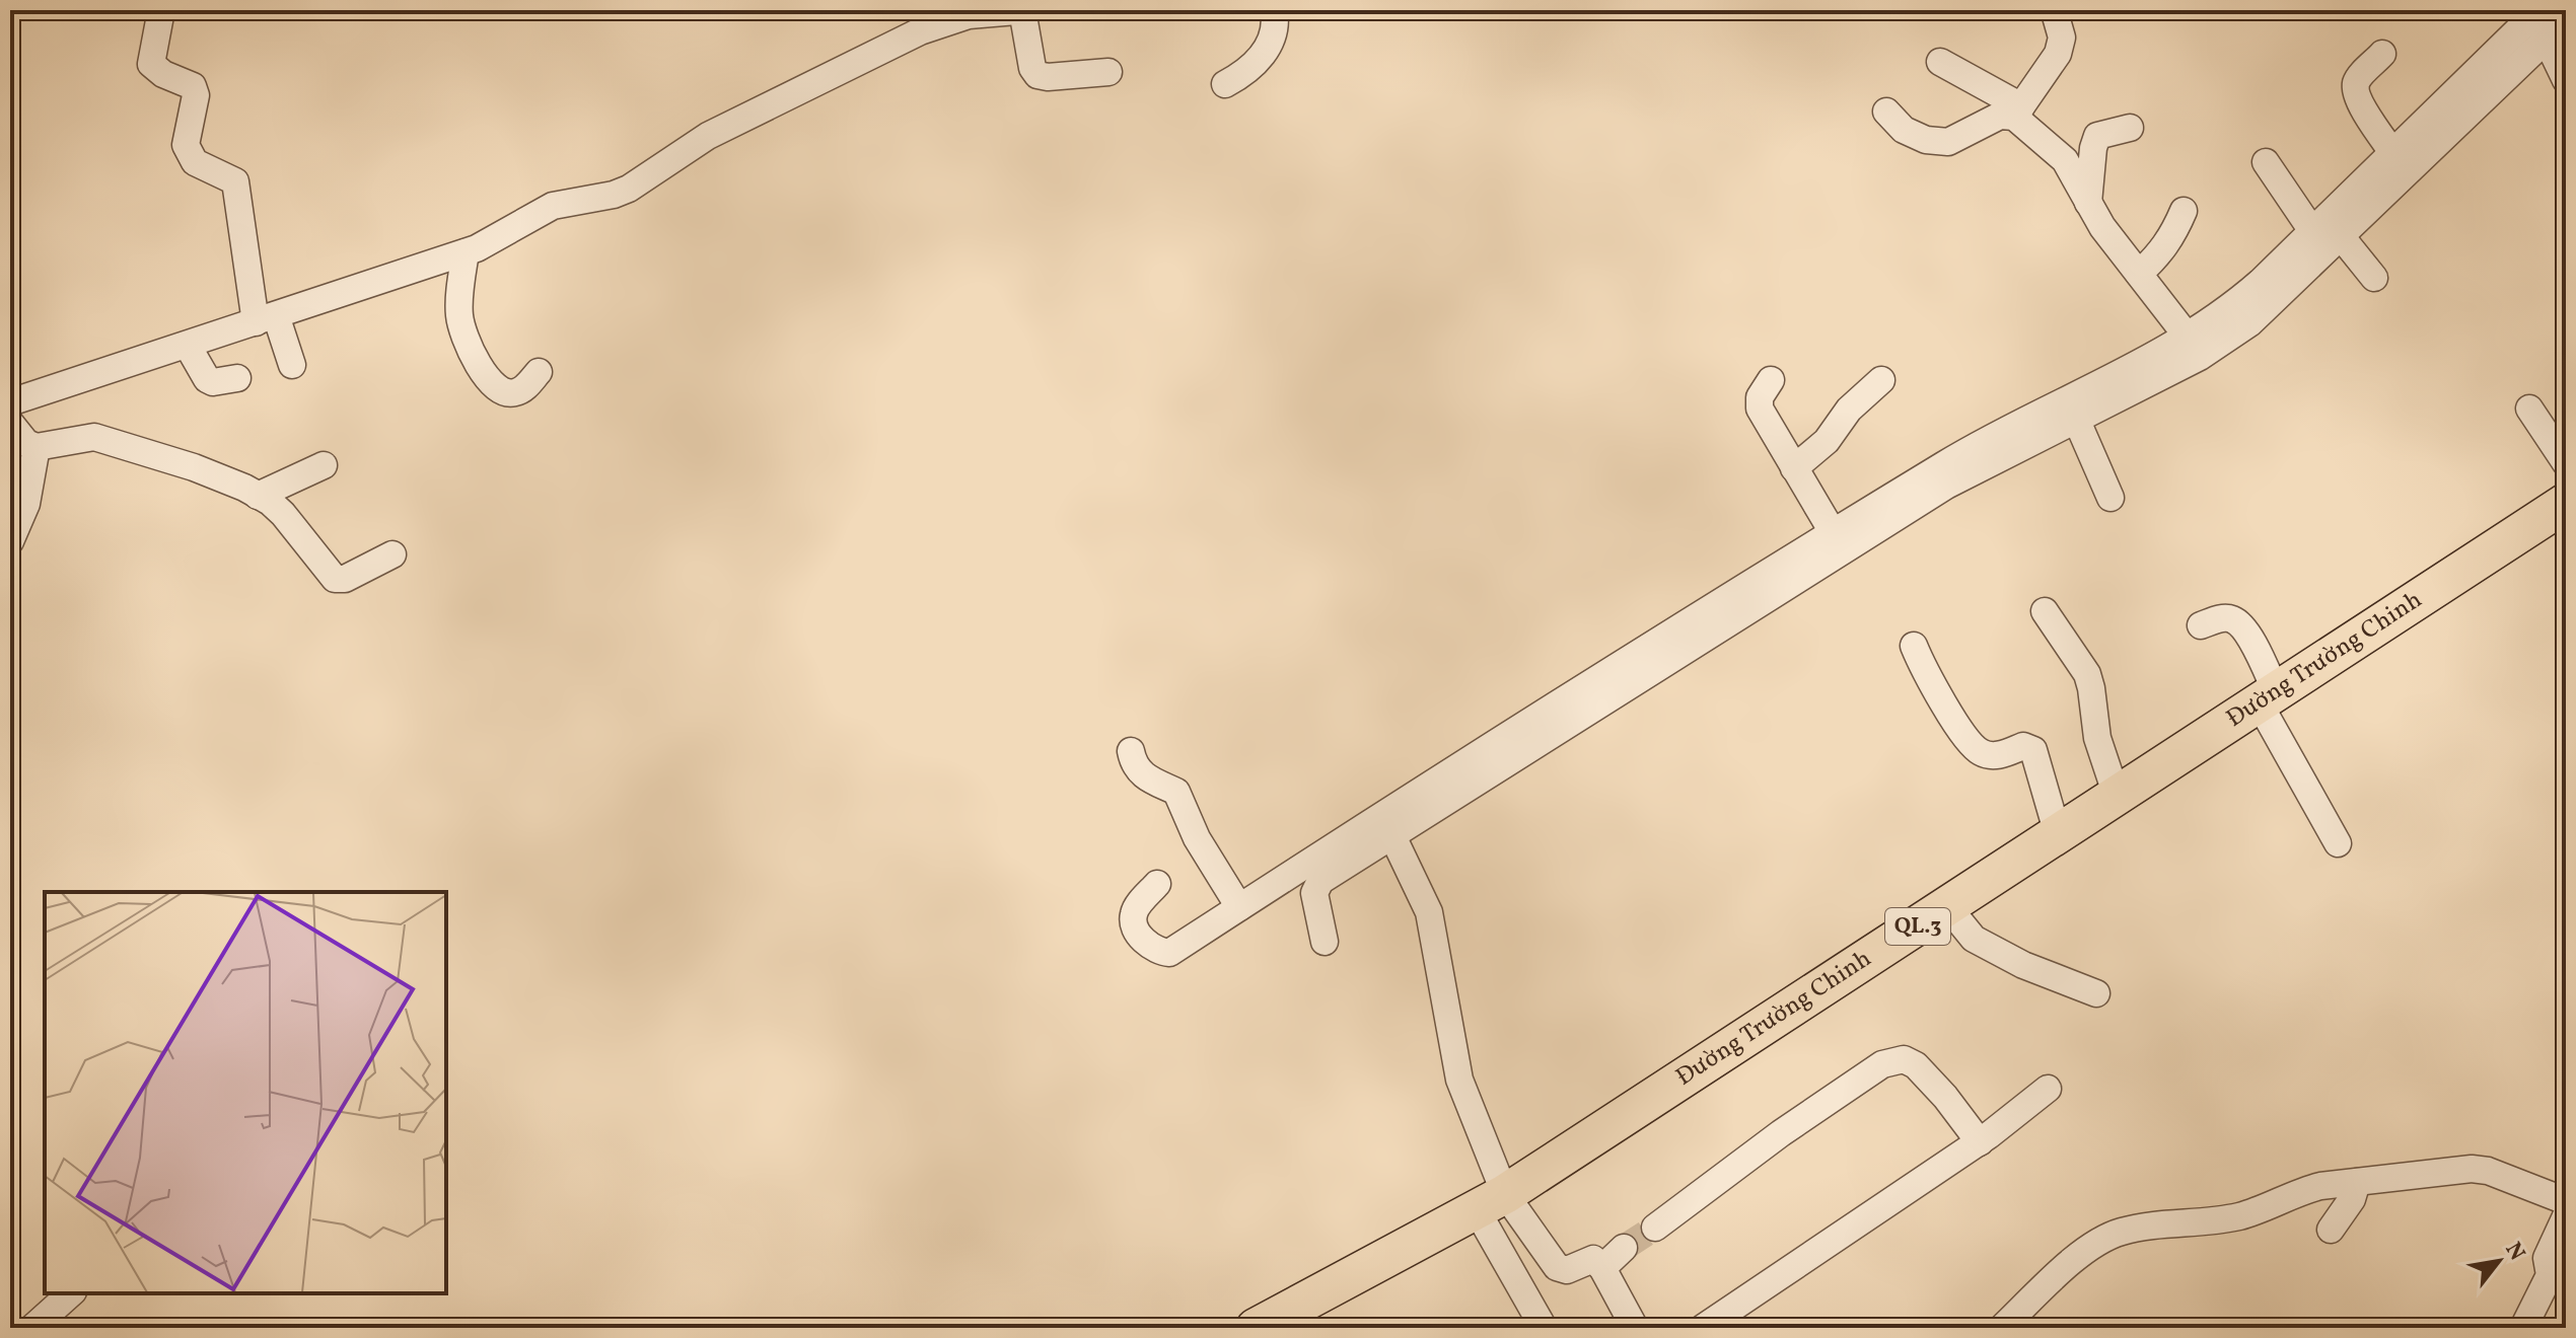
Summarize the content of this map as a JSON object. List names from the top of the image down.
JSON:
{
  "streets": {
    "highway": ["Đường Trường Chinh", "QL.3"]
  },
  "north": "top right"
}
